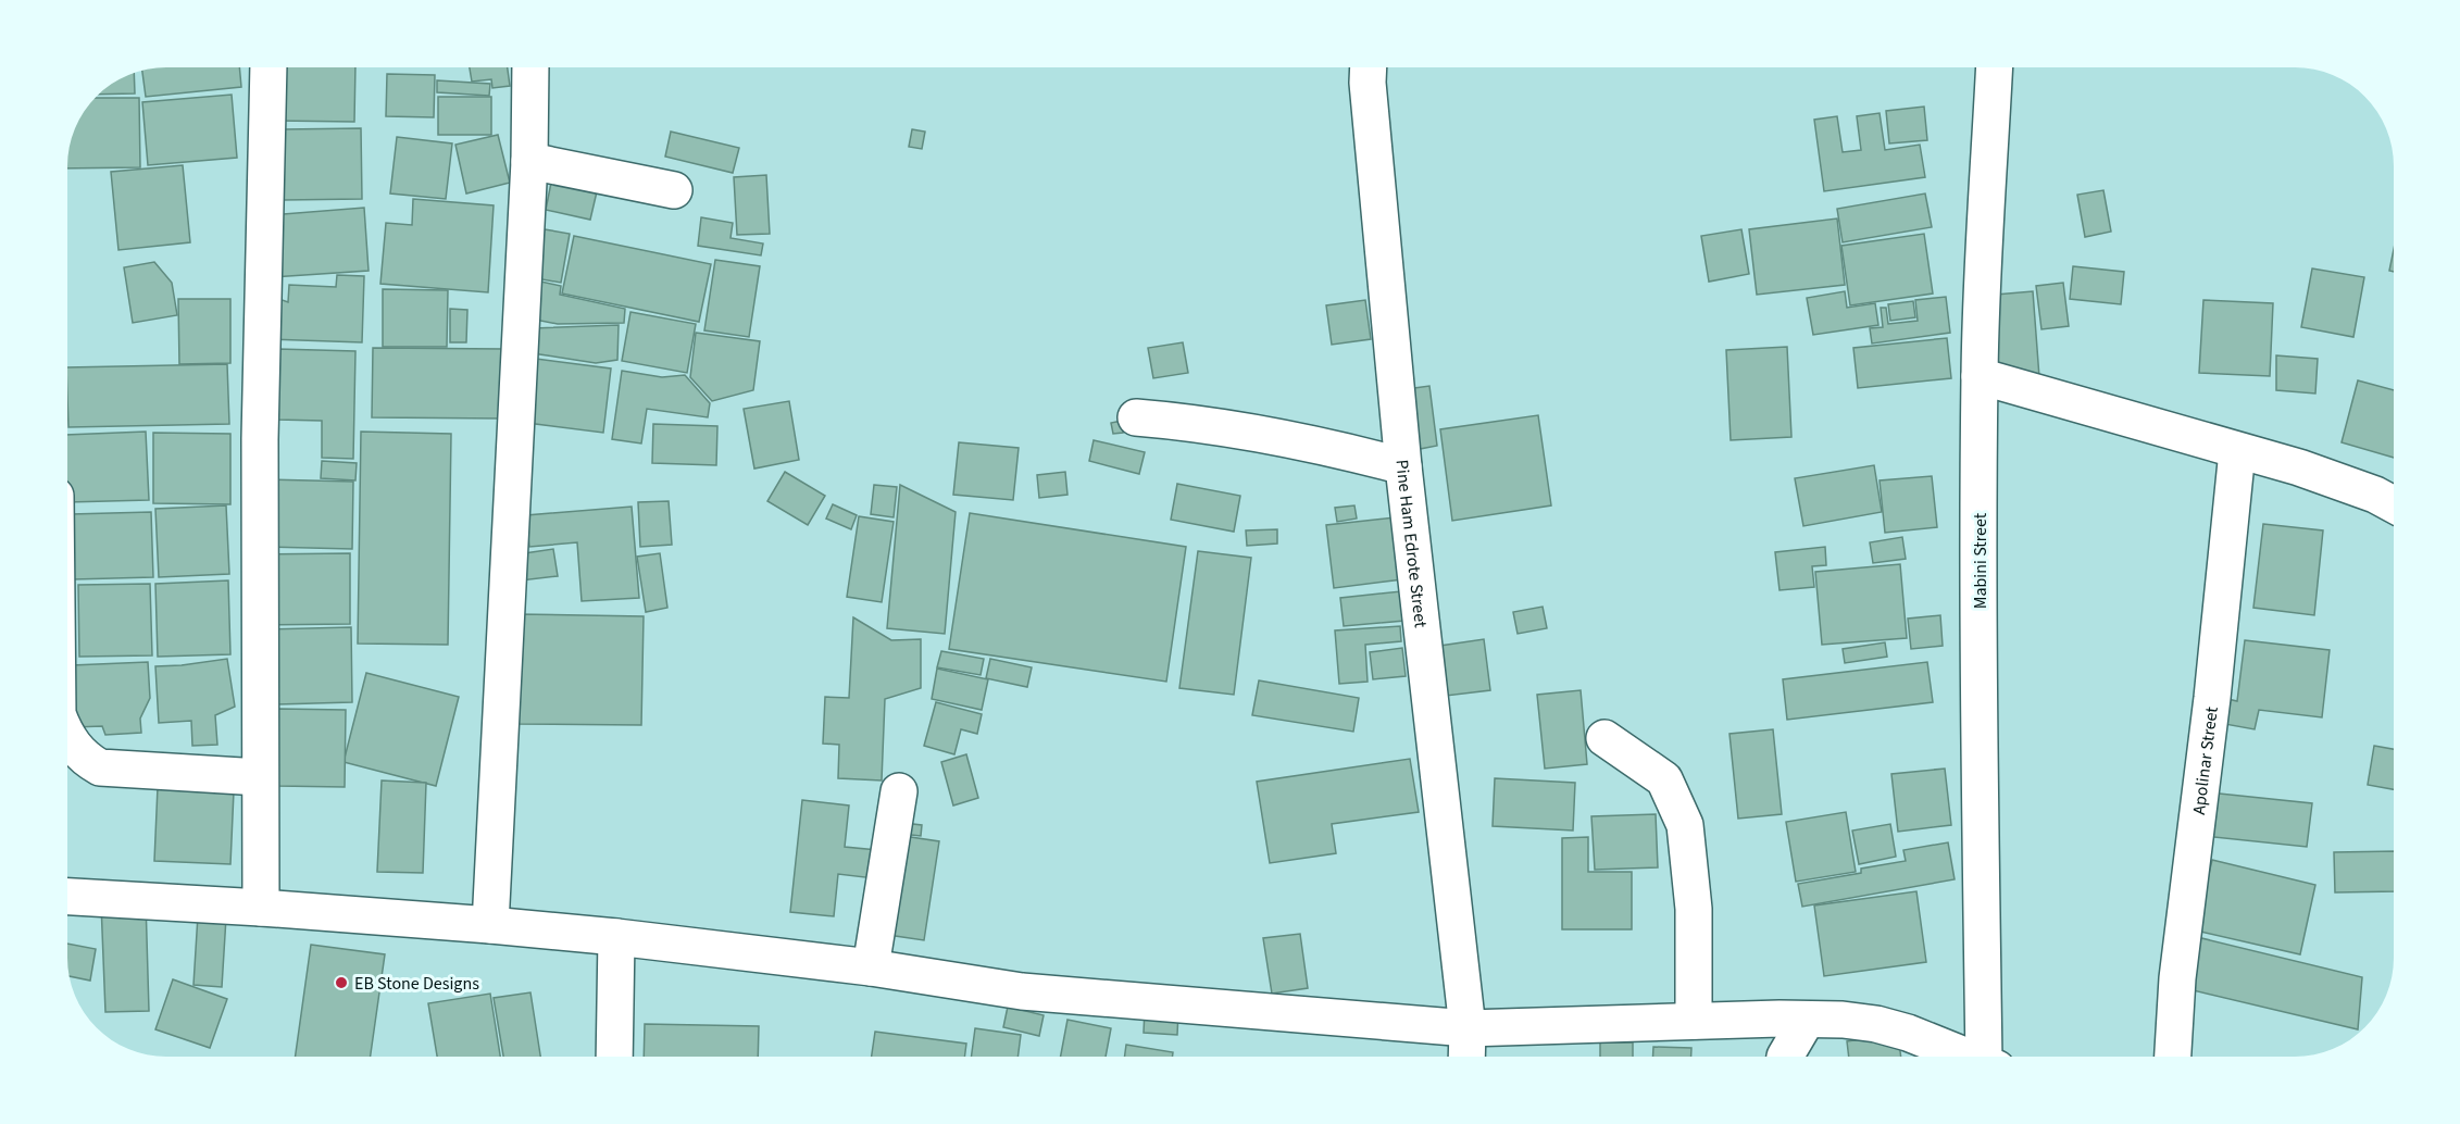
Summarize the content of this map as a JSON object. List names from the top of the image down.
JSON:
{
  "streets": {
    "street": ["Pine Ham Edrote Street", "Mabini Street", "Apolinar Street"]
  },
  "places": ["EB Stone Designs"]
}
